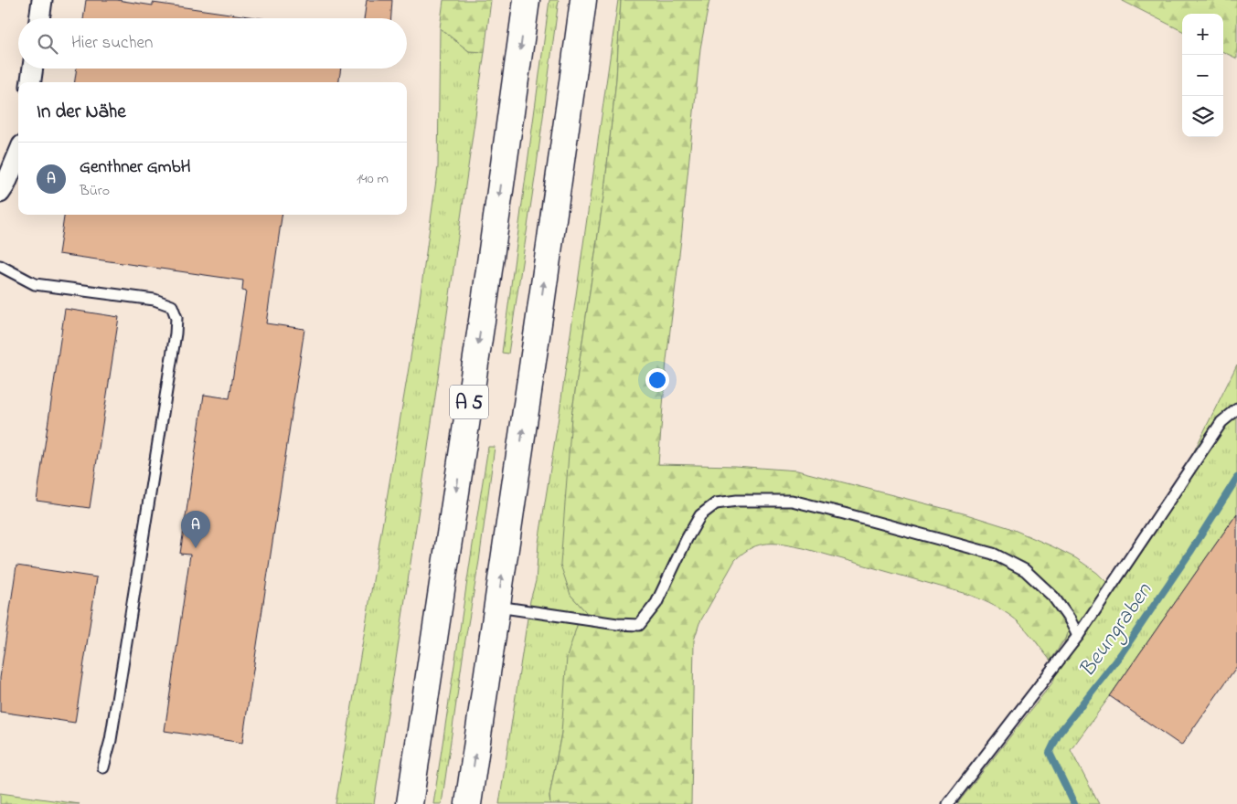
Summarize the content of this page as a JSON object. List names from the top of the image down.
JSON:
{
  "streets": {
    "highway": ["A 5"]
  },
  "water": ["Beungraben"],
  "page": {
    "map_buttons": ["+", "−"],
    "search": "Hier suchen",
    "heading": "In der Nähe",
    "list": [
      {
        "mark": "A",
        "name": "Genthner GmbH",
        "note": "Büro",
        "value": "140 m"
      }
    ],
    "pins": "A"
  }
}
